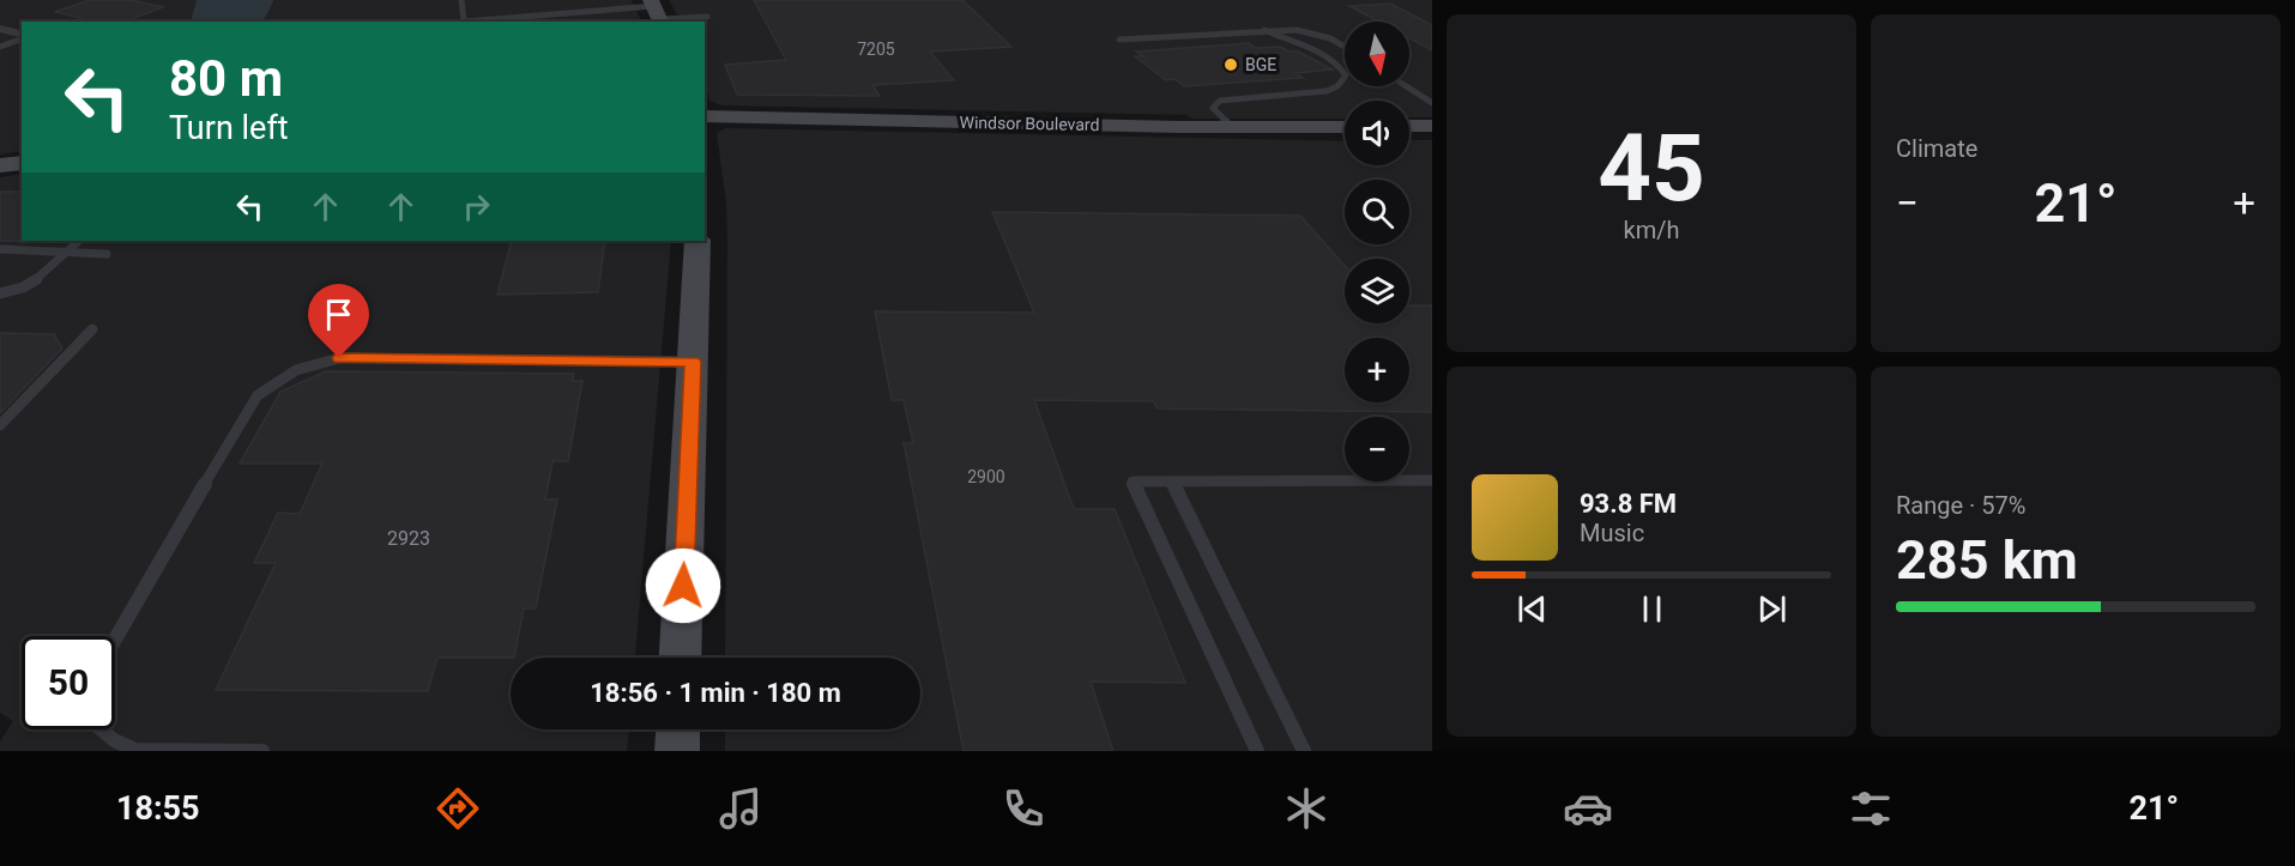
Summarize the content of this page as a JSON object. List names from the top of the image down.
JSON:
{
  "streets": {
    "main road": ["Windsor Boulevard"]
  },
  "places": ["BGE"],
  "house_numbers": ["7205", "2900", "2923"],
  "north": "bottom",
  "page": {
    "tile": [
      ["45", "km/h"],
      "Climate",
      ["Range · 57%", "285 km"]
    ],
    "map_buttons": ["+", "−"],
    "turn": ["80 m", "Turn left"],
    "heat": ["−", "21°", "+"],
    "song": ["93.8 FM", "Music"],
    "limit": "50",
    "trip": "18:56 · 1 min · 180 m",
    "tabs": ["18:55", "21°"]
  }
}
